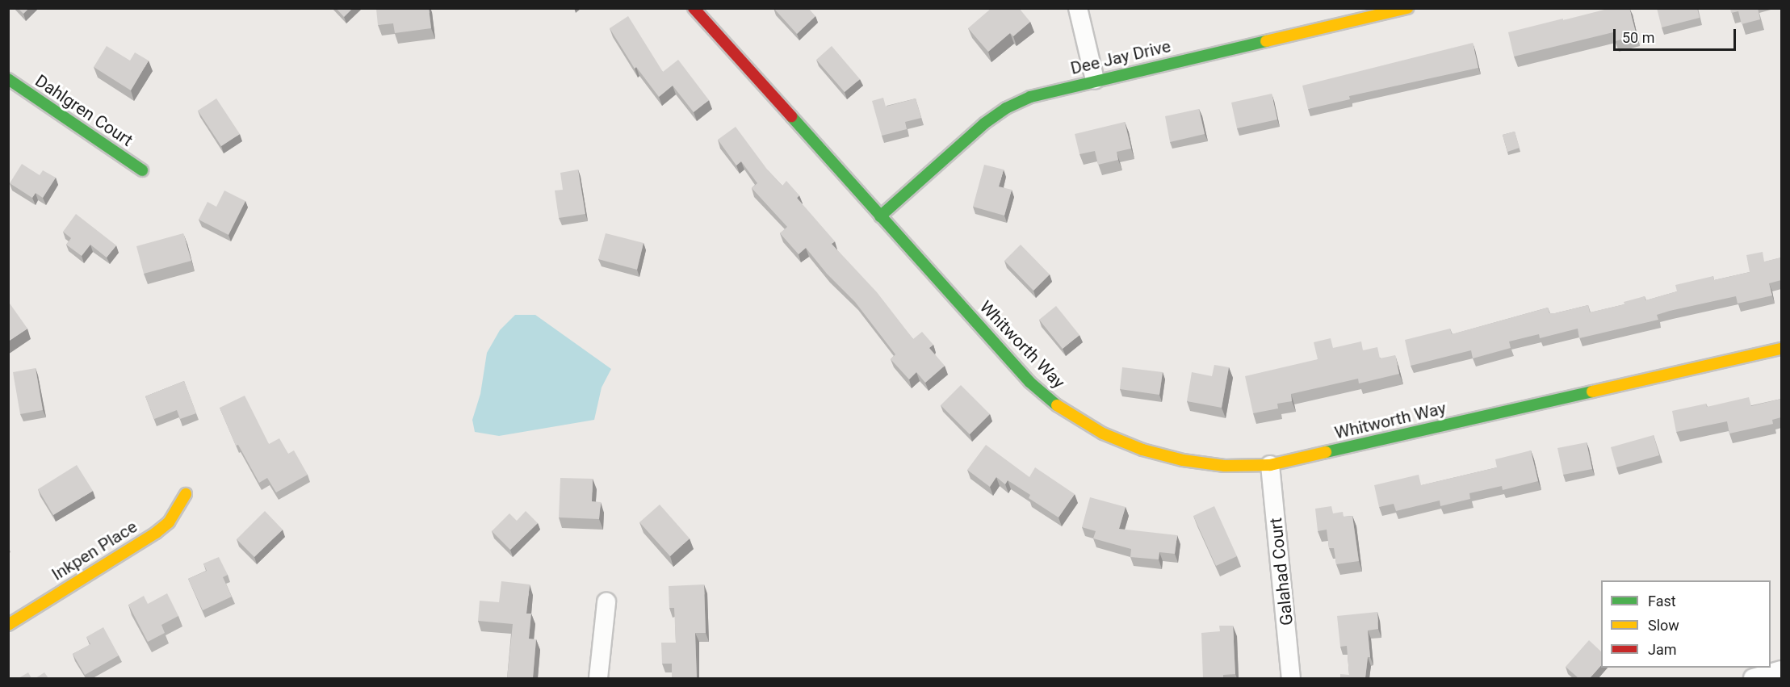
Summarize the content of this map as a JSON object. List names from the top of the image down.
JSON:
{
  "streets": {
    "street": [
      "Dee Jay Drive",
      "Dahlgren Court",
      "Whitworth Way",
      "Inkpen Place",
      "Galahad Court"
    ]
  },
  "crossings": [
    ["Dee Jay Drive", "Whitworth Way"],
    ["Whitworth Way", "Galahad Court"]
  ],
  "legend": ["Fast", "Slow", "Jam"],
  "scale_bar": "50 m"
}
